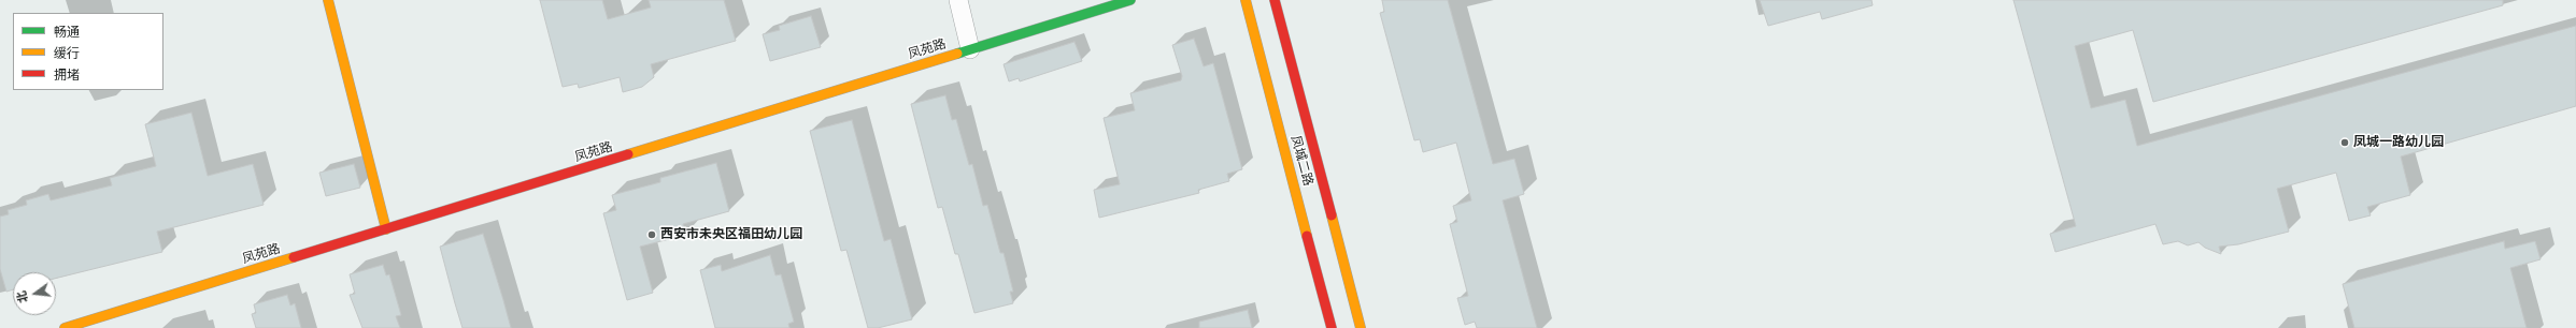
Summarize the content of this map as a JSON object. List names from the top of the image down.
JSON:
{
  "streets": {
    "street": ["凤苑路", "凤城二路"]
  },
  "places": ["凤城一路幼儿园", "西安市未央区福田幼儿园"],
  "legend": ["畅通", "缓行", "拥堵"],
  "north": "left"
}
